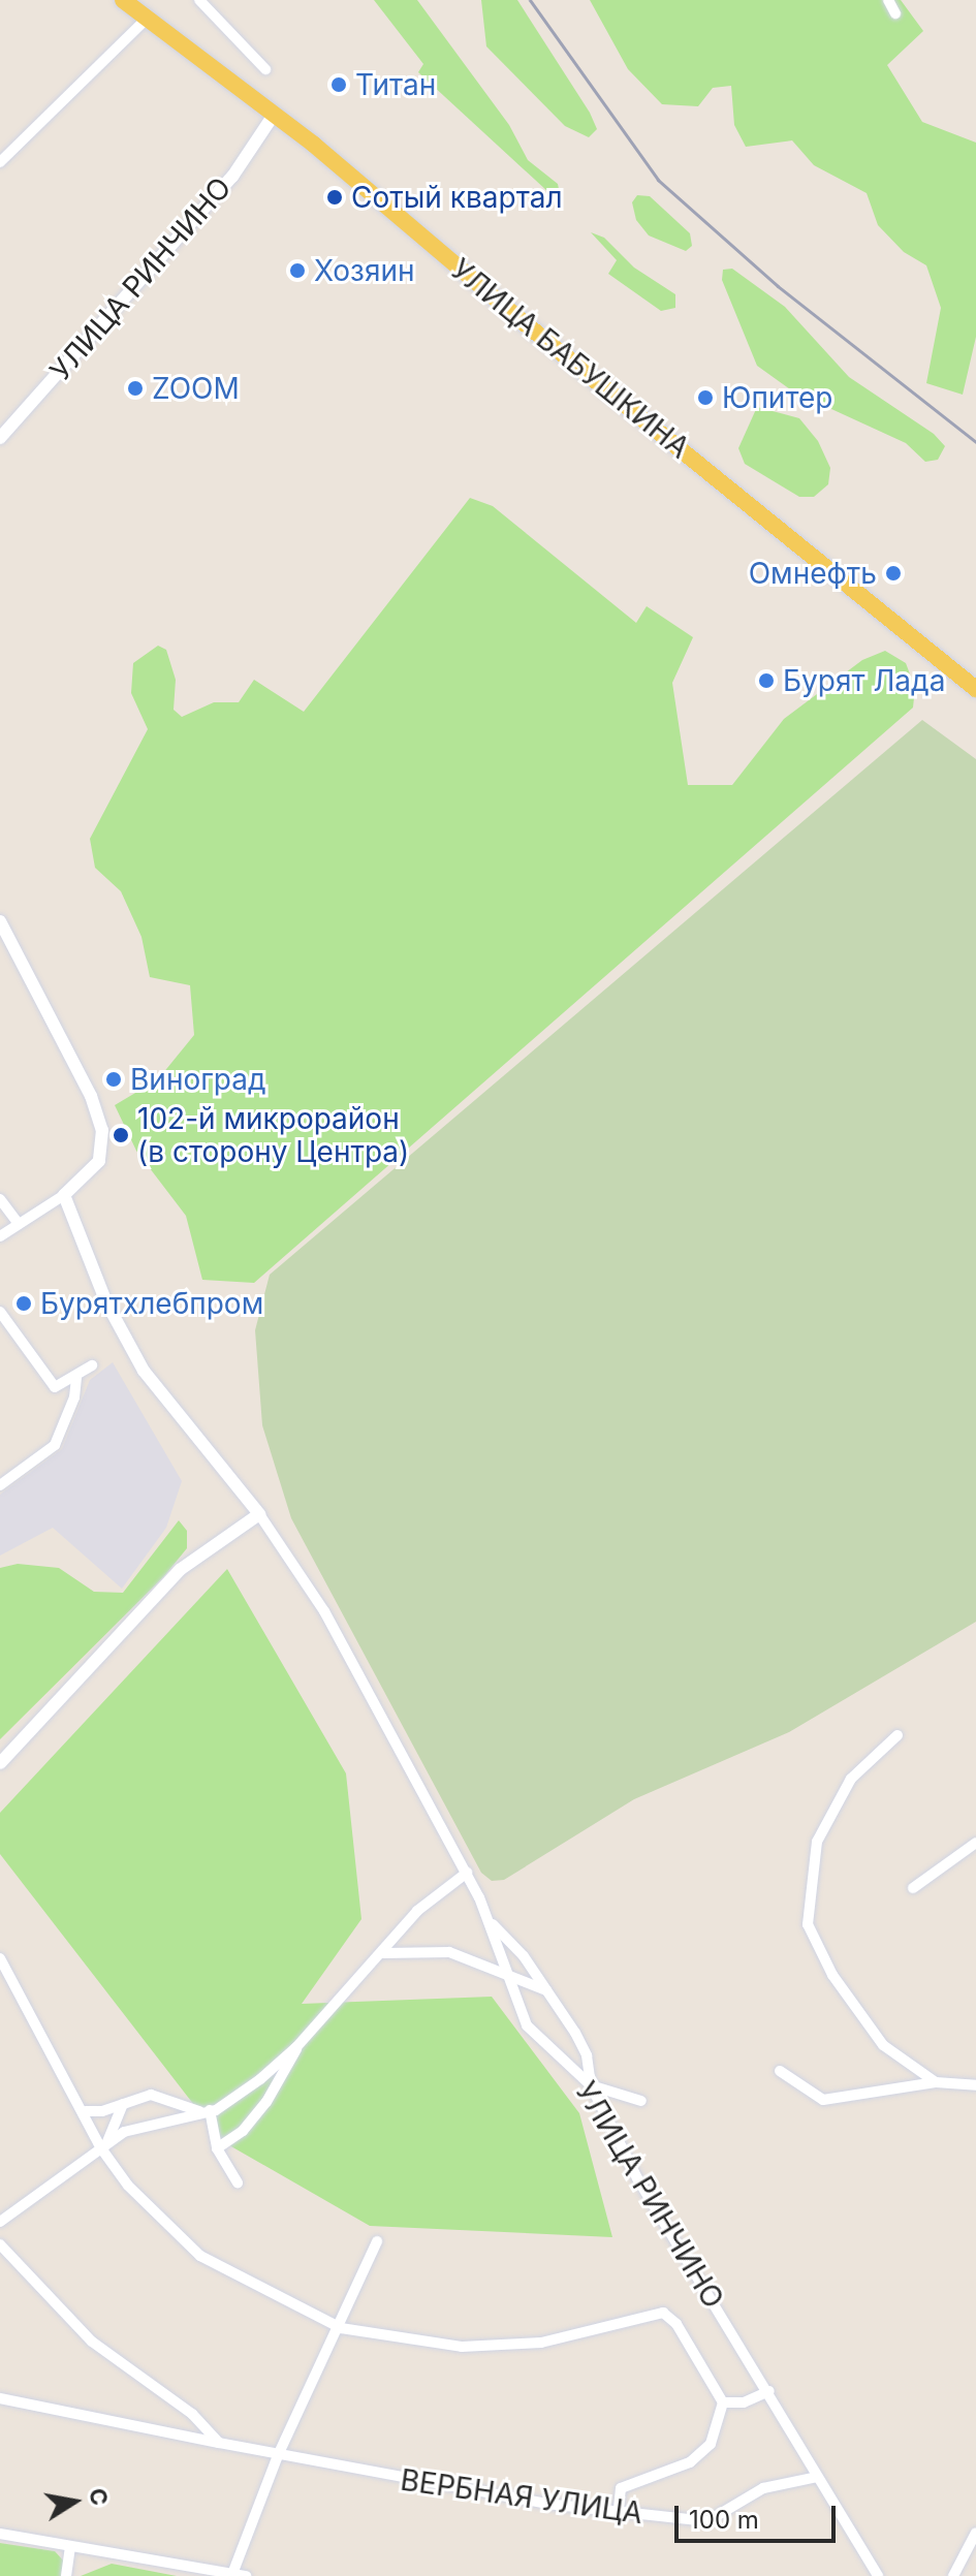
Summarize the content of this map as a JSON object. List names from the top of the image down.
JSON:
{
  "streets": {
    "main road": ["УЛИЦА БАБУШКИНА"],
    "street": ["УЛИЦА РИНЧИНО", "ВЕРБНАЯ УЛИЦА"]
  },
  "crossings": [
    ["УЛИЦА РИНЧИНО", "УЛИЦА БАБУШКИНА"],
    ["УЛИЦА РИНЧИНО", "ВЕРБНАЯ УЛИЦА"]
  ],
  "places": [
    "Титан",
    "Сотый квартал",
    "Хозяин",
    "ZOOM",
    "Юпитер",
    "Омнефть",
    "Бурят Лада",
    "Виноград",
    "102-й микрорайон (в сторону Центра)",
    "Бурятхлебпром"
  ],
  "scale_bar": "100 m",
  "north": "right"
}
